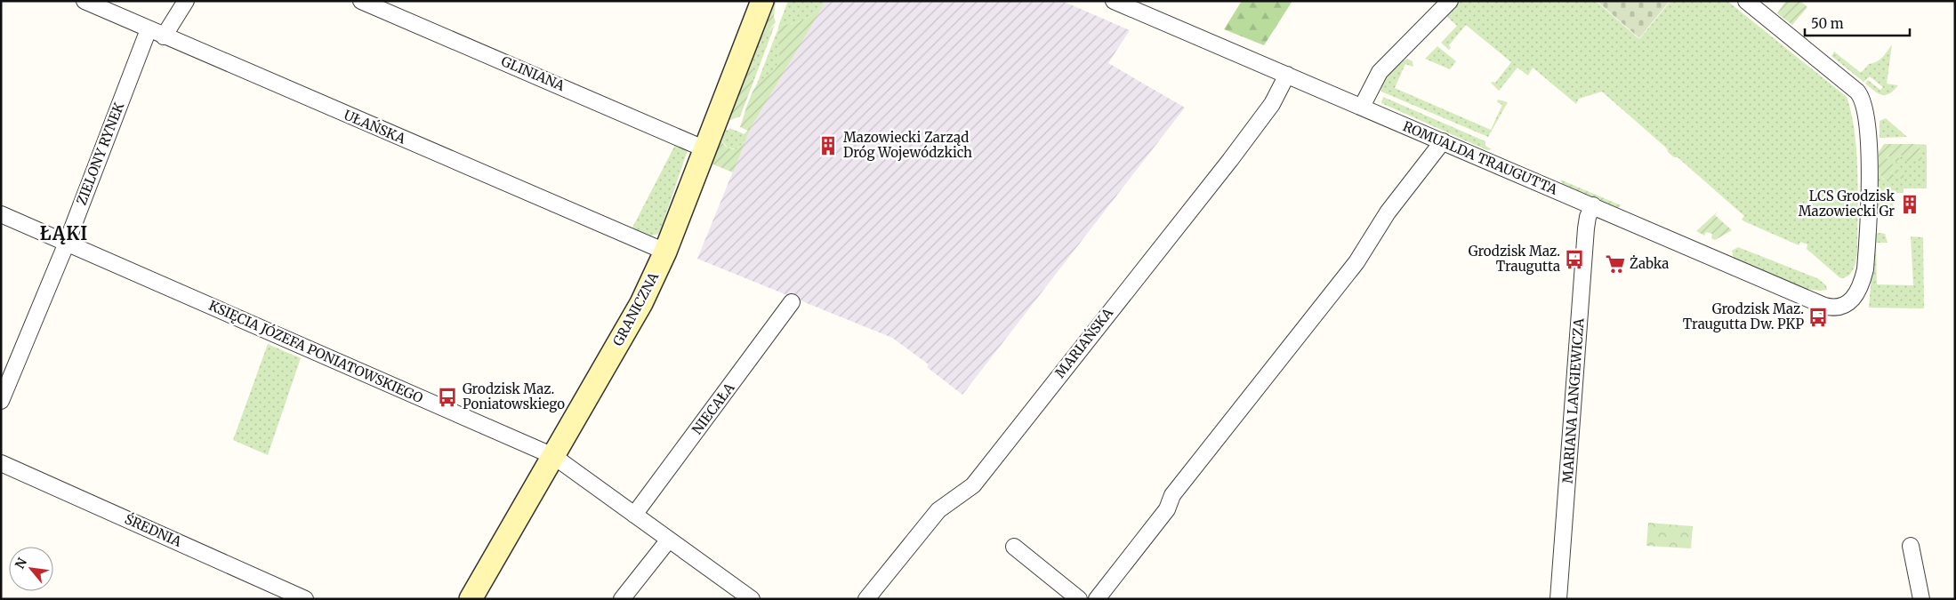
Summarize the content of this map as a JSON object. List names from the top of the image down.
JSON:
{
  "streets": {
    "street": [
      "GLINIANA",
      "UŁAŃSKA",
      "ZIELONY RYNEK",
      "ROMUALDA TRAUGUTTA",
      "GRANICZNA",
      "MARIAŃSKA",
      "KSIĘCIA JÓZEFA PONIATOWSKIEGO",
      "MARIANA LANGIEWICZA",
      "NIECAŁA",
      "ŚREDNIA"
    ]
  },
  "crossings": [
    ["GLINIANA", "GRANICZNA"],
    ["UŁAŃSKA", "ZIELONY RYNEK"],
    ["UŁAŃSKA", "GRANICZNA"],
    ["ZIELONY RYNEK", "KSIĘCIA JÓZEFA PONIATOWSKIEGO"],
    ["ROMUALDA TRAUGUTTA", "MARIAŃSKA"],
    ["ROMUALDA TRAUGUTTA", "MARIANA LANGIEWICZA"],
    ["GRANICZNA", "KSIĘCIA JÓZEFA PONIATOWSKIEGO"],
    ["KSIĘCIA JÓZEFA PONIATOWSKIEGO", "NIECAŁA"]
  ],
  "districts": ["ŁĄKI"],
  "places": {
    "building": ["Mazowiecki Zarząd Dróg Wojewódzkich", "LCS Grodzisk Mazowiecki Gr"],
    "bus stop": ["Grodzisk Maz. Traugutta", "Grodzisk Maz. Traugutta Dw. PKP", "Grodzisk Maz. Poniatowskiego"],
    "supermarket": ["Żabka"]
  },
  "scale_bar": "50 m",
  "north": "top left"
}
